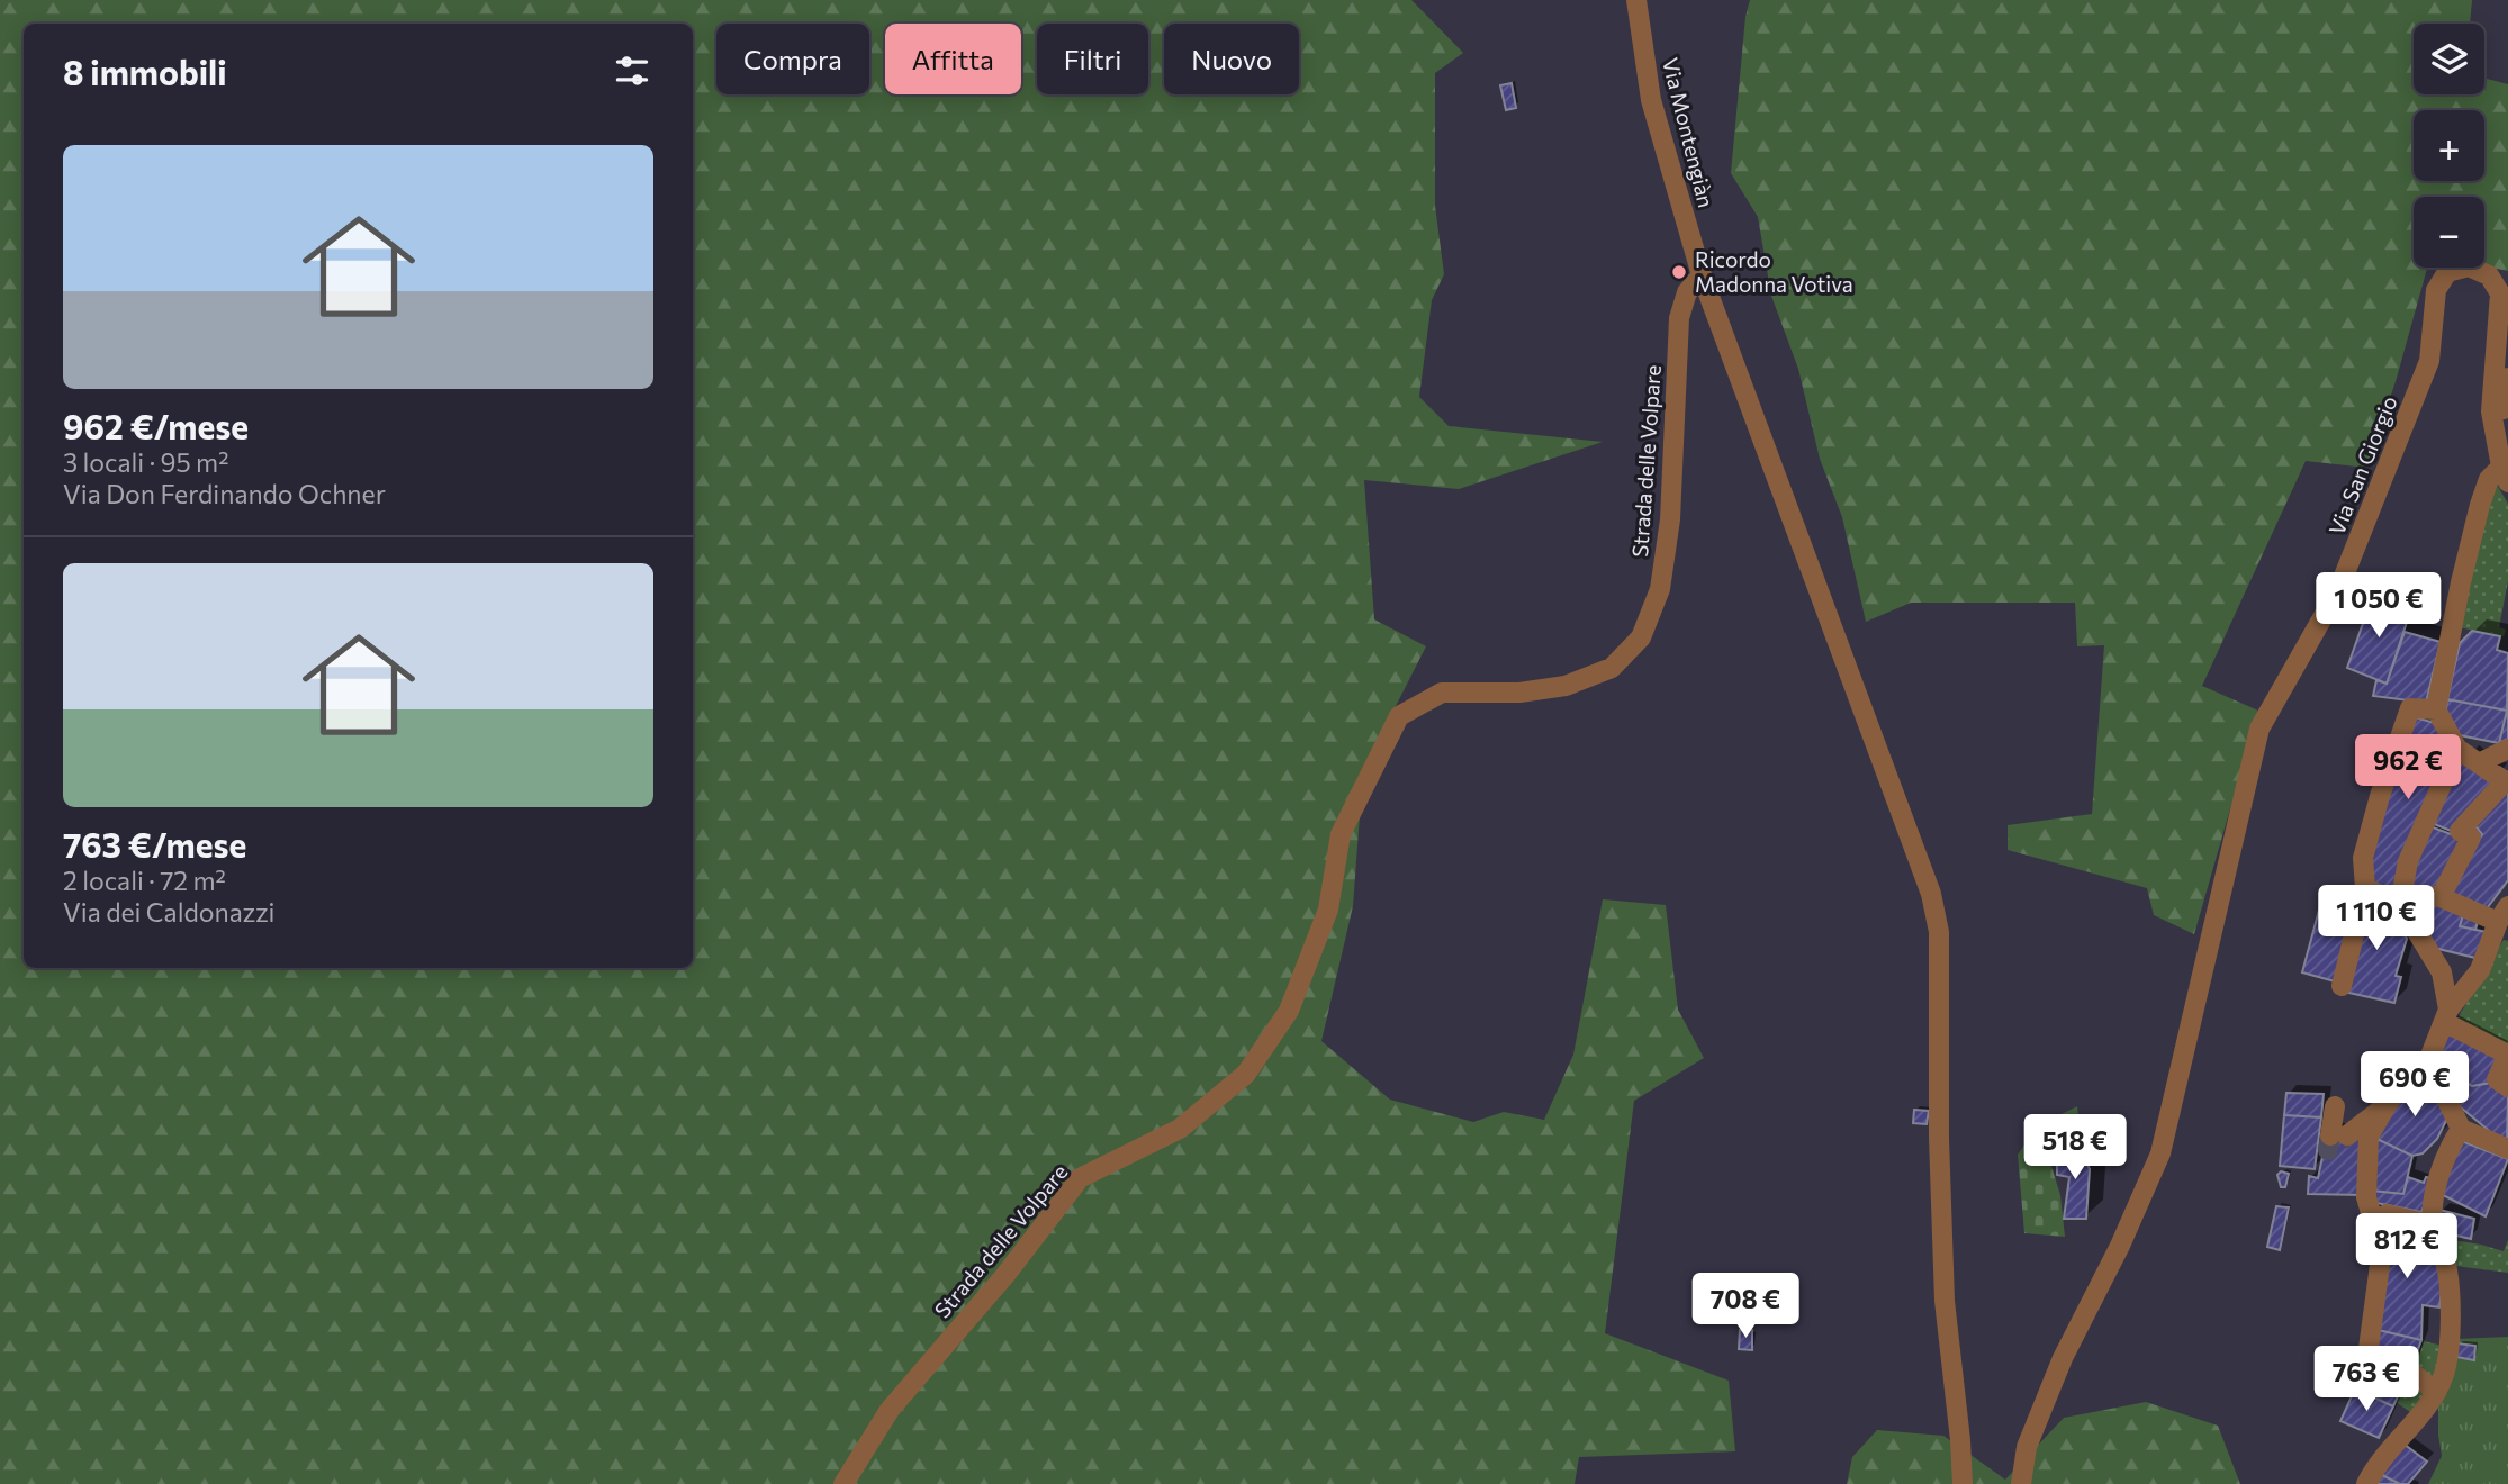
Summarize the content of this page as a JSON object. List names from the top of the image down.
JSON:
{
  "streets": {
    "street": ["Via Montengiàn", "Strada delle Volpare", "Via San Giorgio"]
  },
  "crossings": [
    ["Via Montengiàn", "Strada delle Volpare"]
  ],
  "places": ["Ricordo Madonna Votiva"],
  "page": {
    "map_buttons": ["+", "−"],
    "chip": [
      "Compra",
      "Affitta",
      "Filtri",
      "Nuovo"
    ],
    "heading": "8 immobili",
    "list": [
      {
        "name": "962 €/mese",
        "note": "3 locali · 95 m² · Via Don Ferdinando Ochner"
      },
      {
        "name": "763 €/mese",
        "note": "2 locali · 72 m² · Via dei Caldonazzi"
      }
    ],
    "price": [
      "1 050 €",
      "962 €",
      "1 110 €",
      "690 €",
      "518 €",
      "812 €",
      "708 €",
      "763 €"
    ]
  }
}
